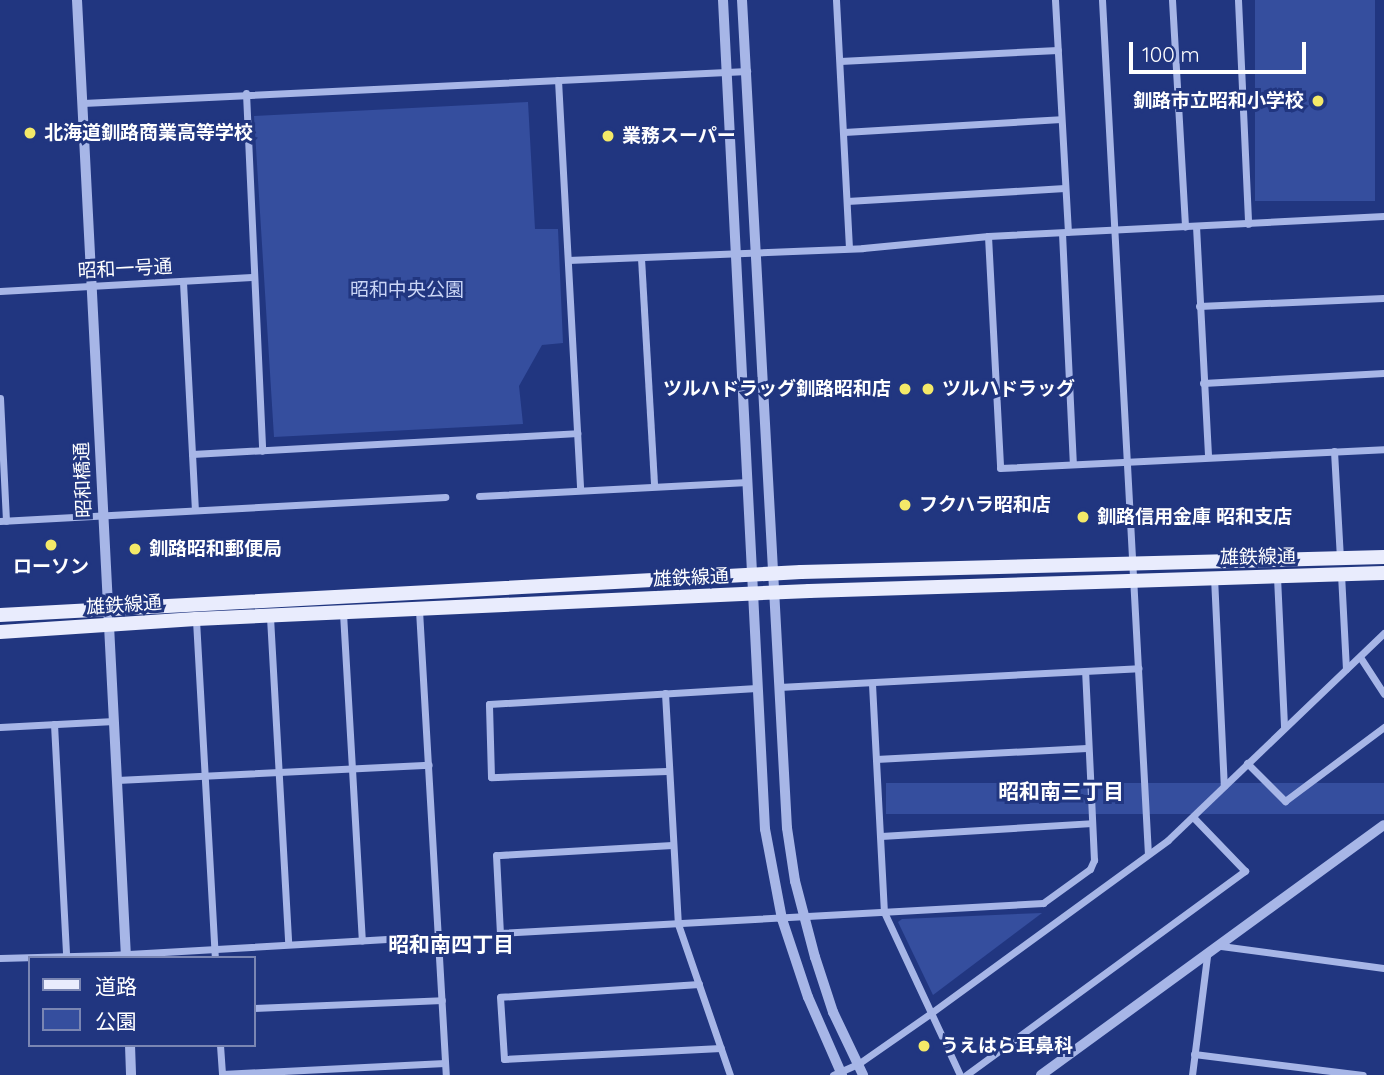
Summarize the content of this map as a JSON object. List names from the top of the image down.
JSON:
{
  "streets": {
    "main road": ["雄鉄線通"],
    "street": ["昭和一号通", "昭和橋通"]
  },
  "crossings": [
    ["昭和一号通", "昭和橋通"],
    ["昭和橋通", "雄鉄線通"]
  ],
  "districts": ["昭和南三丁目", "昭和南四丁目"],
  "parks": ["昭和中央公園"],
  "places": [
    "釧路市立昭和小学校",
    "北海道釧路商業高等学校",
    "業務スーパー",
    "ツルハドラッグ釧路昭和店",
    "ツルハドラッグ",
    "フクハラ昭和店",
    "釧路信用金庫 昭和支店",
    "ローソン",
    "釧路昭和郵便局",
    "うえはら耳鼻科"
  ],
  "legend": ["道路", "公園"],
  "scale_bar": "100 m"
}
